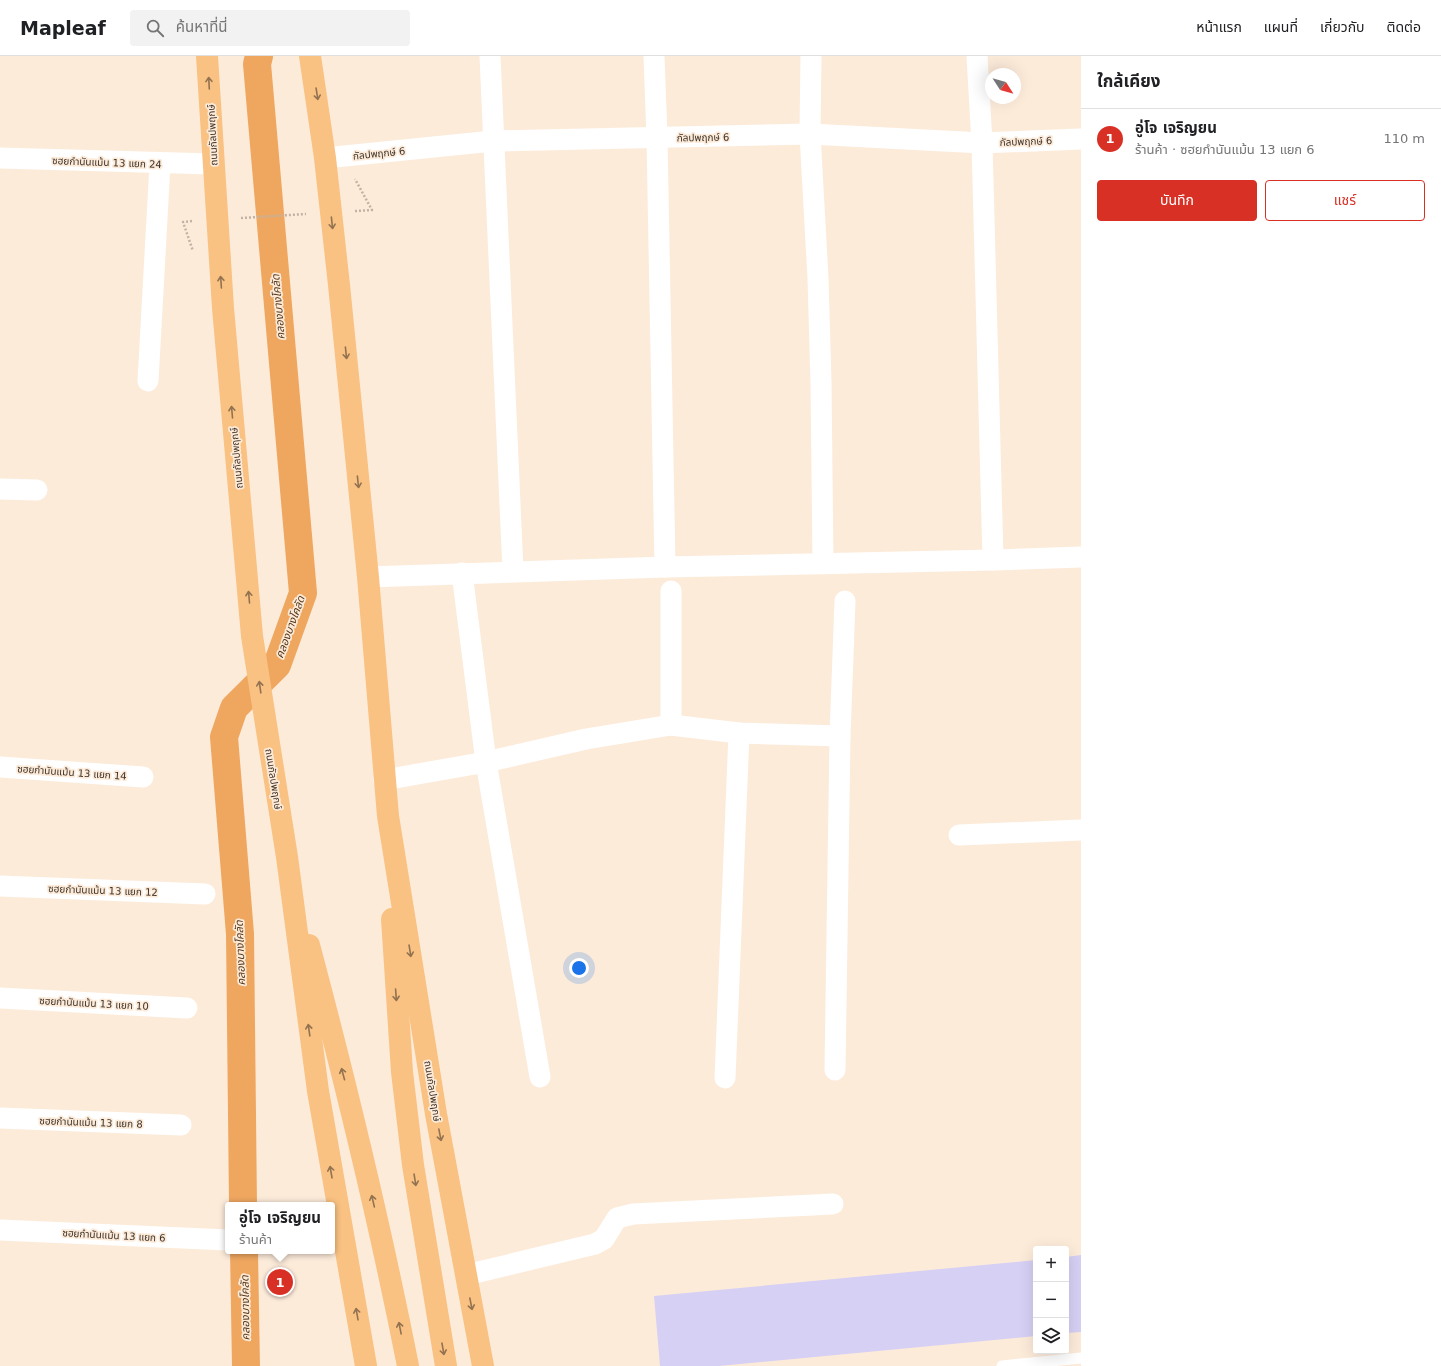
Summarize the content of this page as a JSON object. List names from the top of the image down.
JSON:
{
  "streets": {
    "main road": ["ถนนกัลปพฤกษ์"],
    "street": [
      "กัลปพฤกษ์ 6",
      "ซฮยกำนันแม้น 13 แยก 24",
      "ซฮยกำนันแม้น 13 แยก 14",
      "ซฮยกำนันแม้น 13 แยก 12",
      "ซฮยกำนันแม้น 13 แยก 10",
      "ซฮยกำนันแม้น 13 แยก 8",
      "ซฮยกำนันแม้น 13 แยก 6"
    ]
  },
  "crossings": [
    ["ถนนกัลปพฤกษ์", "กัลปพฤกษ์ 6"],
    ["ถนนกัลปพฤกษ์", "ซฮยกำนันแม้น 13 แยก 24"]
  ],
  "water": ["คลองบางโคลัด"],
  "north": "bottom right",
  "page": {
    "header": "Mapleaf",
    "search": "ค้นหาที่นี่",
    "nav": [
      "หน้าแรก",
      "แผนที่",
      "เกี่ยวกับ",
      "ติดต่อ"
    ],
    "heading": "ใกล้เคียง",
    "list": [
      {
        "mark": "1",
        "name": "อู่โจ เจริญยน",
        "note": "ร้านค้า · ซฮยกำนันแม้น 13 แยก 6",
        "value": "110 m"
      }
    ],
    "buttons": ["บันทึก", "แชร์"],
    "popup": ["อู่โจ เจริญยน", "ร้านค้า"],
    "map_buttons": ["+", "−"],
    "pins": "1"
  }
}
